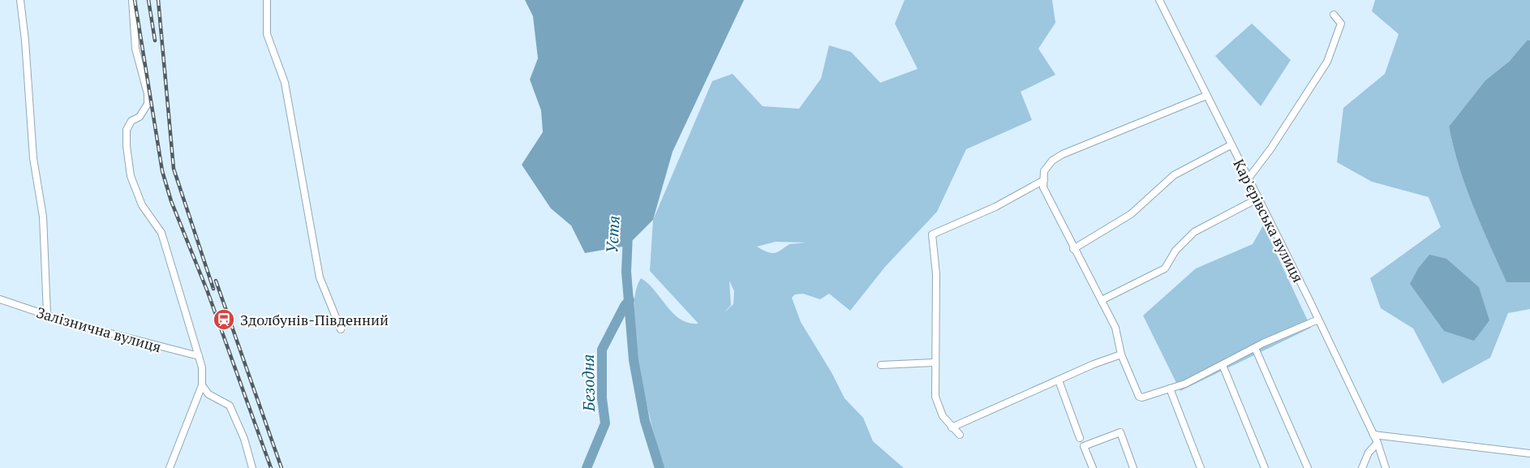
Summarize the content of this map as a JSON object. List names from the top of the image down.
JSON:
{
  "streets": {
    "street": ["Кар'єрівська вулиця", "Залізнична вулиця"]
  },
  "water": ["Устя", "Безодня"],
  "places": {
    "station": ["Здолбунів-Південний"]
  }
}
